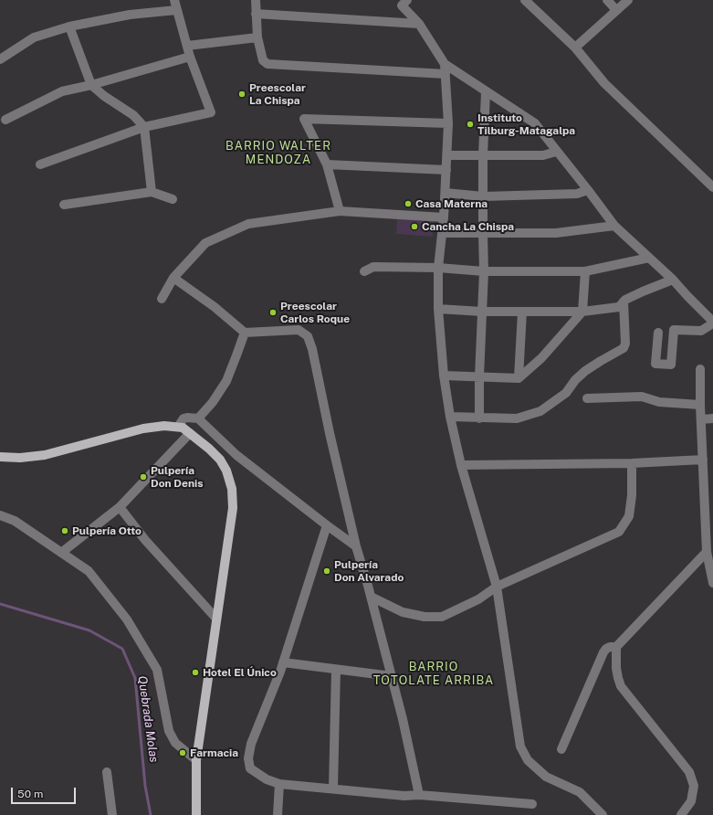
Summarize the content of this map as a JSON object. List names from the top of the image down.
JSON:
{
  "districts": ["BARRIO WALTER MENDOZA", "BARRIO TOTOLATE ARRIBA"],
  "water": ["Quebrada Molas"],
  "places": [
    "Preescolar La Chispa",
    "Instituto Tilburg-Matagalpa",
    "Casa Materna",
    "Cancha La Chispa",
    "Preescolar Carlos Roque",
    "Pulpería Don Denis",
    "Pulpería Otto",
    "Pulpería Don Alvarado",
    "Hotel El Único",
    "Farmacia"
  ],
  "scale_bar": "50 m"
}
